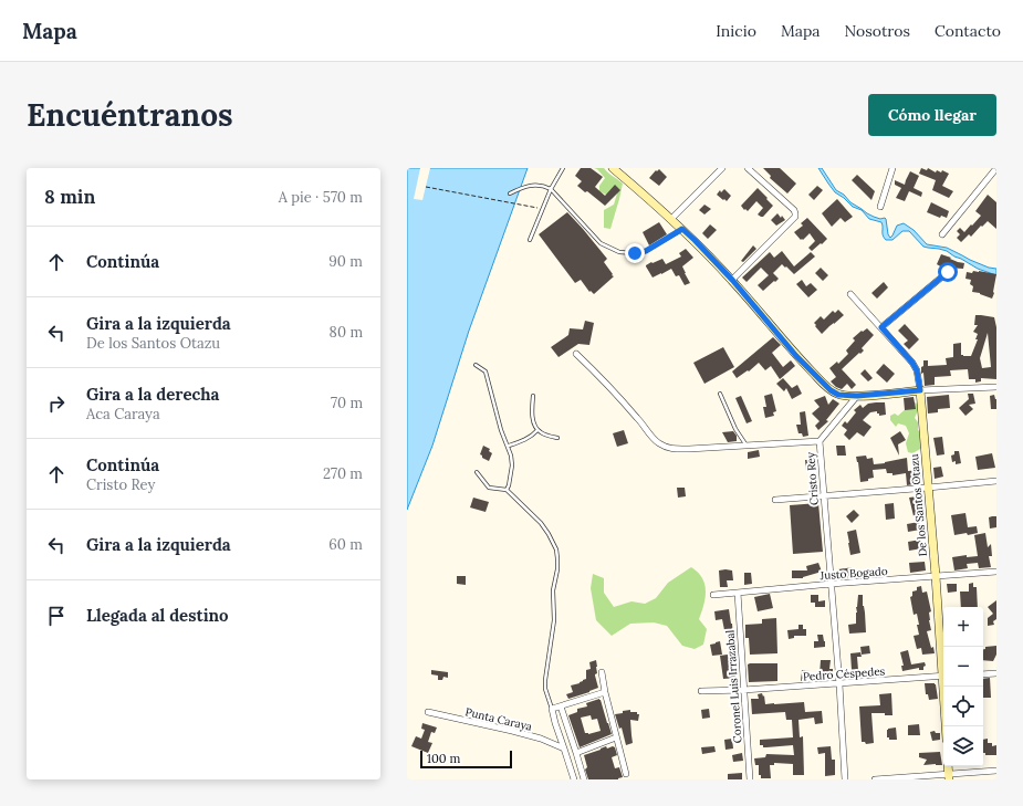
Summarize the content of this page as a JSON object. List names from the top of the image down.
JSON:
{
  "streets": {
    "street": [
      "Cristo Rey",
      "De los Santos Otazu",
      "Justo Bogado",
      "Pedro Céspedes",
      "Coronel Luis Irrazabal",
      "Punta Caraya"
    ]
  },
  "crossings": [
    ["Cristo Rey", "Justo Bogado"],
    ["Cristo Rey", "Pedro Céspedes"],
    ["De los Santos Otazu", "Justo Bogado"],
    ["Justo Bogado", "Coronel Luis Irrazabal"],
    ["Pedro Céspedes", "Coronel Luis Irrazabal"]
  ],
  "scale_bar": "100 m",
  "page": {
    "header": "Mapa",
    "nav": [
      "Inicio",
      "Mapa",
      "Nosotros",
      "Contacto"
    ],
    "buttons": "Cómo llegar",
    "title": "Encuéntranos",
    "heading": ["8 min", "A pie · 570 m"],
    "list": [
      ["Continúa", "90 m"],
      ["Gira a la izquierda", "De los Santos Otazu", "80 m"],
      ["Gira a la derecha", "Aca Caraya", "70 m"],
      ["Continúa", "Cristo Rey", "270 m"],
      ["Gira a la izquierda", "60 m"],
      "Llegada al destino"
    ],
    "map_buttons": ["+", "−"],
    "scale": "100 m"
  }
}
